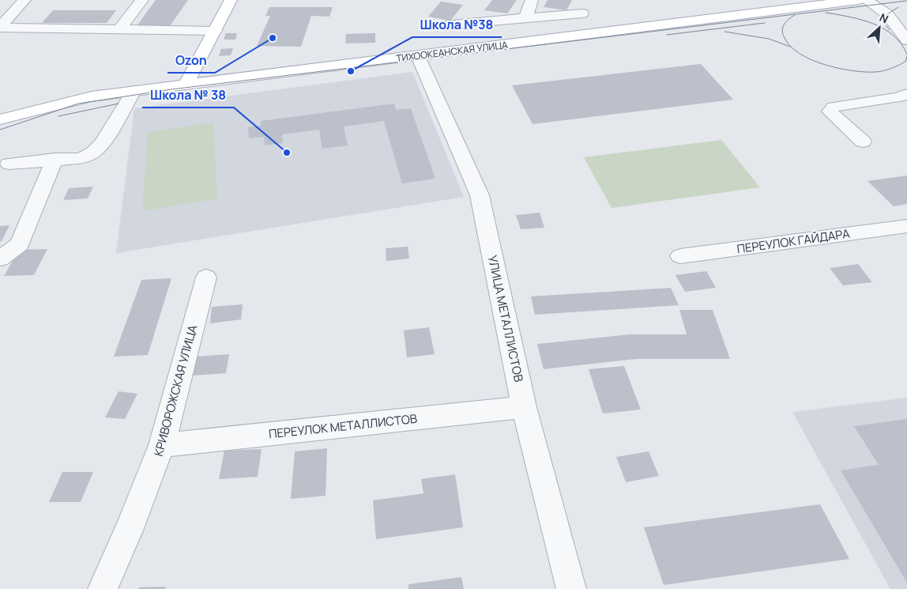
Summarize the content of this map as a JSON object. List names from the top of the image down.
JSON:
{
  "streets": {
    "main road": ["ТИХООКЕАНСКАЯ УЛИЦА"],
    "street": [
      "ПЕРЕУЛОК ГАЙДАРА",
      "УЛИЦА МЕТАЛЛИСТОВ",
      "КРИВОРОЖСКАЯ УЛИЦА",
      "ПЕРЕУЛОК МЕТАЛЛИСТОВ"
    ]
  },
  "crossings": [
    ["ТИХООКЕАНСКАЯ УЛИЦА", "УЛИЦА МЕТАЛЛИСТОВ"],
    ["УЛИЦА МЕТАЛЛИСТОВ", "ПЕРЕУЛОК МЕТАЛЛИСТОВ"],
    ["КРИВОРОЖСКАЯ УЛИЦА", "ПЕРЕУЛОК МЕТАЛЛИСТОВ"]
  ],
  "places": ["Ozon", "Школа №38", "Школа № 38"],
  "north": "top right"
}
